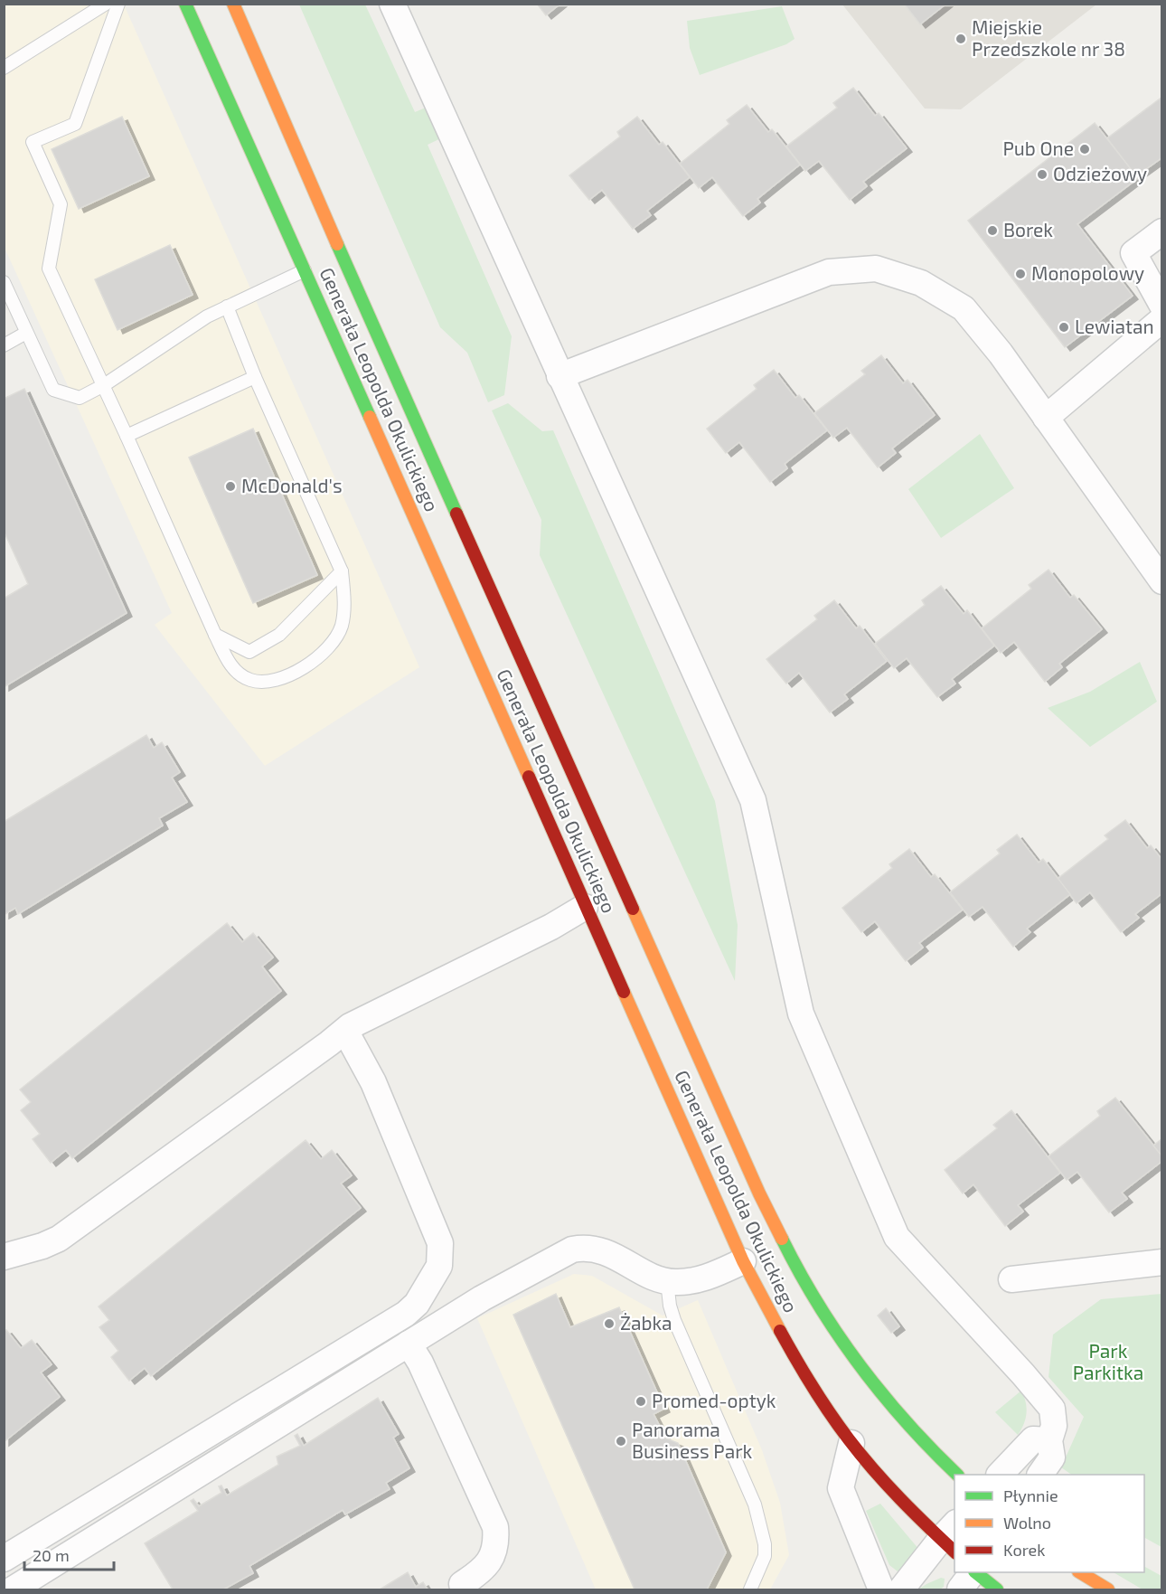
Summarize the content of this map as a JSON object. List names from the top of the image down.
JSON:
{
  "streets": {
    "main road": ["Generała Leopolda Okulickiego"]
  },
  "parks": ["Park Parkitka"],
  "places": [
    "Miejskie Przedszkole nr 38",
    "Pub One",
    "Odzieżowy",
    "Borek",
    "Monopolowy",
    "Lewiatan",
    "McDonald's",
    "Żabka",
    "Promed-optyk",
    "Panorama Business Park"
  ],
  "legend": ["Płynnie", "Wolno", "Korek"],
  "scale_bar": "20 m"
}
